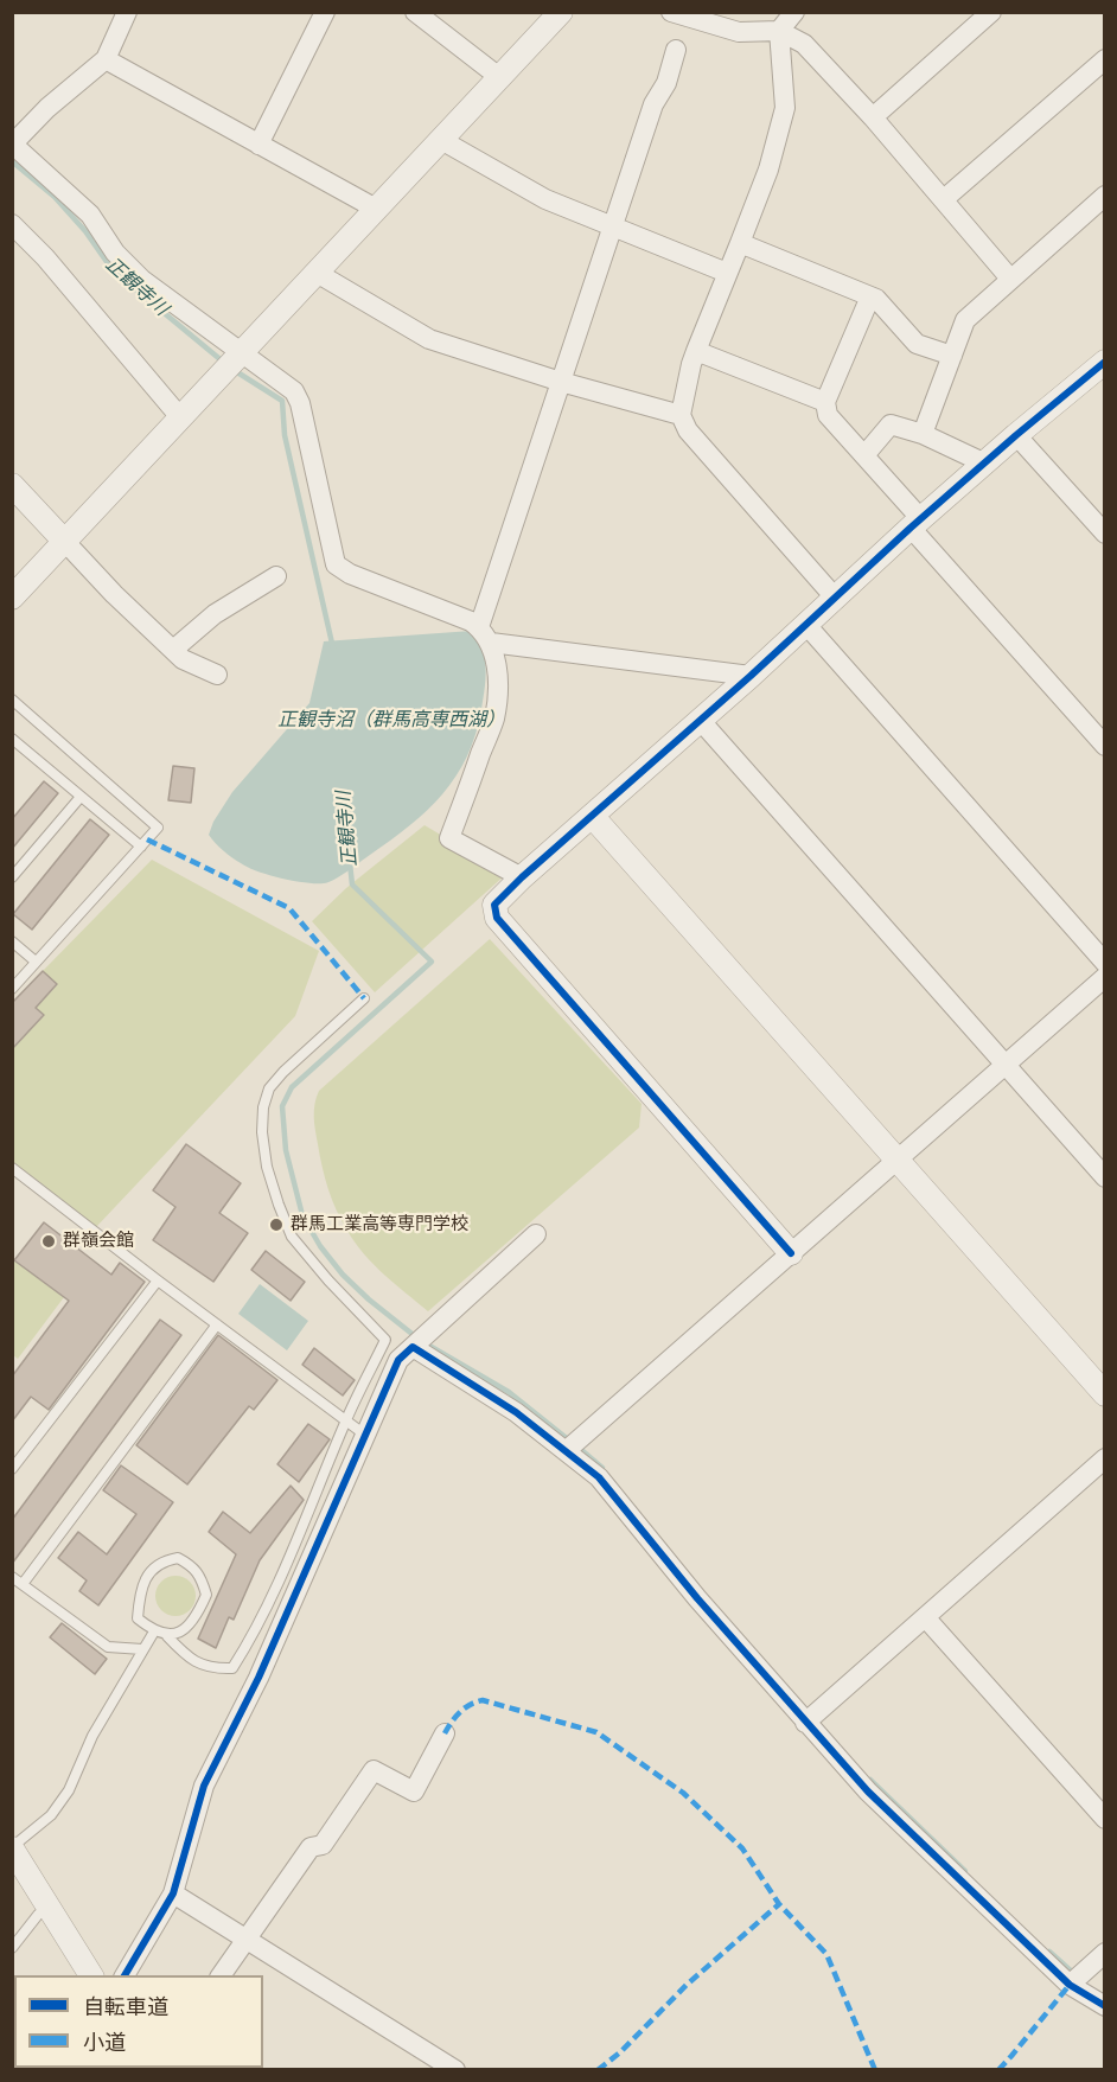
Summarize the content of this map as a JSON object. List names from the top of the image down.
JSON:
{
  "water": ["正観寺川", "正観寺沼（群馬高専西湖）"],
  "places": ["群馬工業高等専門学校", "群嶺会館"],
  "legend": ["自転車道", "小道"]
}
